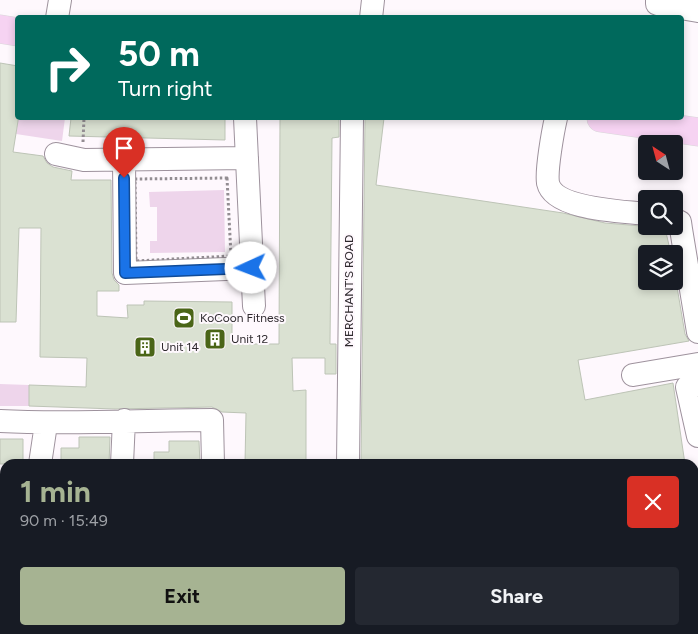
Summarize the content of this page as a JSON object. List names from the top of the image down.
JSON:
{
  "streets": {
    "street": ["MERCHANT'S ROAD"]
  },
  "places": {
    "sports": ["KoCoon Fitness"],
    "building": ["Unit 12", "Unit 14"]
  },
  "north": "top left",
  "page": {
    "turn": ["50 m", "Turn right"],
    "heading": ["1 min", "90 m · 15:49"],
    "buttons": ["Exit", "Share"]
  }
}
